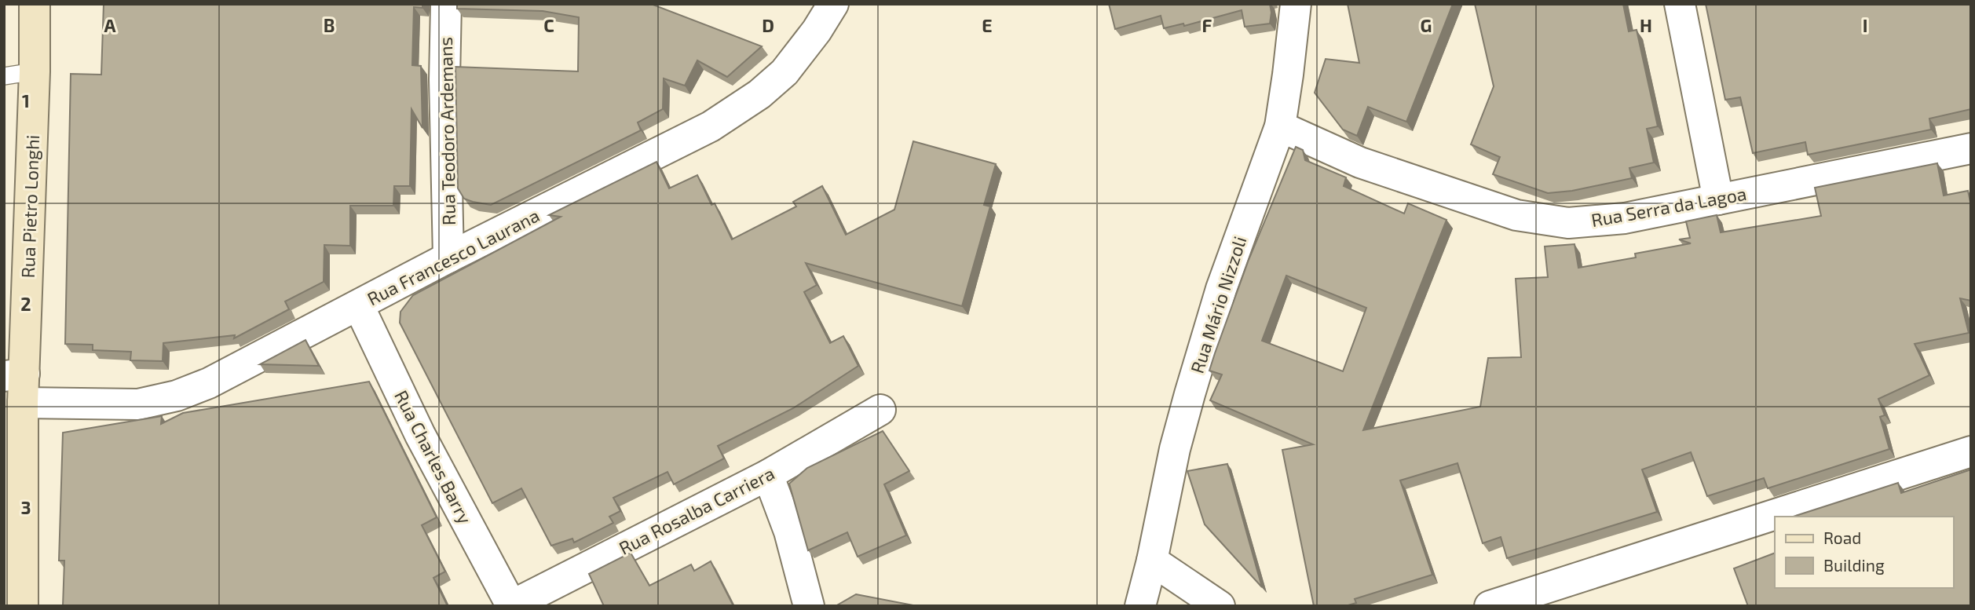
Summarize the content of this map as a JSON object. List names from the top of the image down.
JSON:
{
  "streets": {
    "street": [
      "Rua Teodoro Ardemans",
      "Rua Pietro Longhi",
      "Rua Serra da Lagoa",
      "Rua Francesco Laurana",
      "Rua Mário Nizzoli",
      "Rua Charles Barry",
      "Rua Rosalba Carriera"
    ]
  },
  "crossings": [
    ["Rua Teodoro Ardemans", "Rua Francesco Laurana"],
    ["Rua Pietro Longhi", "Rua Francesco Laurana"],
    ["Rua Serra da Lagoa", "Rua Mário Nizzoli"],
    ["Rua Francesco Laurana", "Rua Charles Barry"],
    ["Rua Charles Barry", "Rua Rosalba Carriera"]
  ],
  "legend": ["Road", "Building"],
  "grid": {
    "columns": [
      "A",
      "B",
      "C",
      "D",
      "E",
      "F",
      "G",
      "H",
      "I"
    ],
    "rows": ["1", "2", "3"]
  }
}
